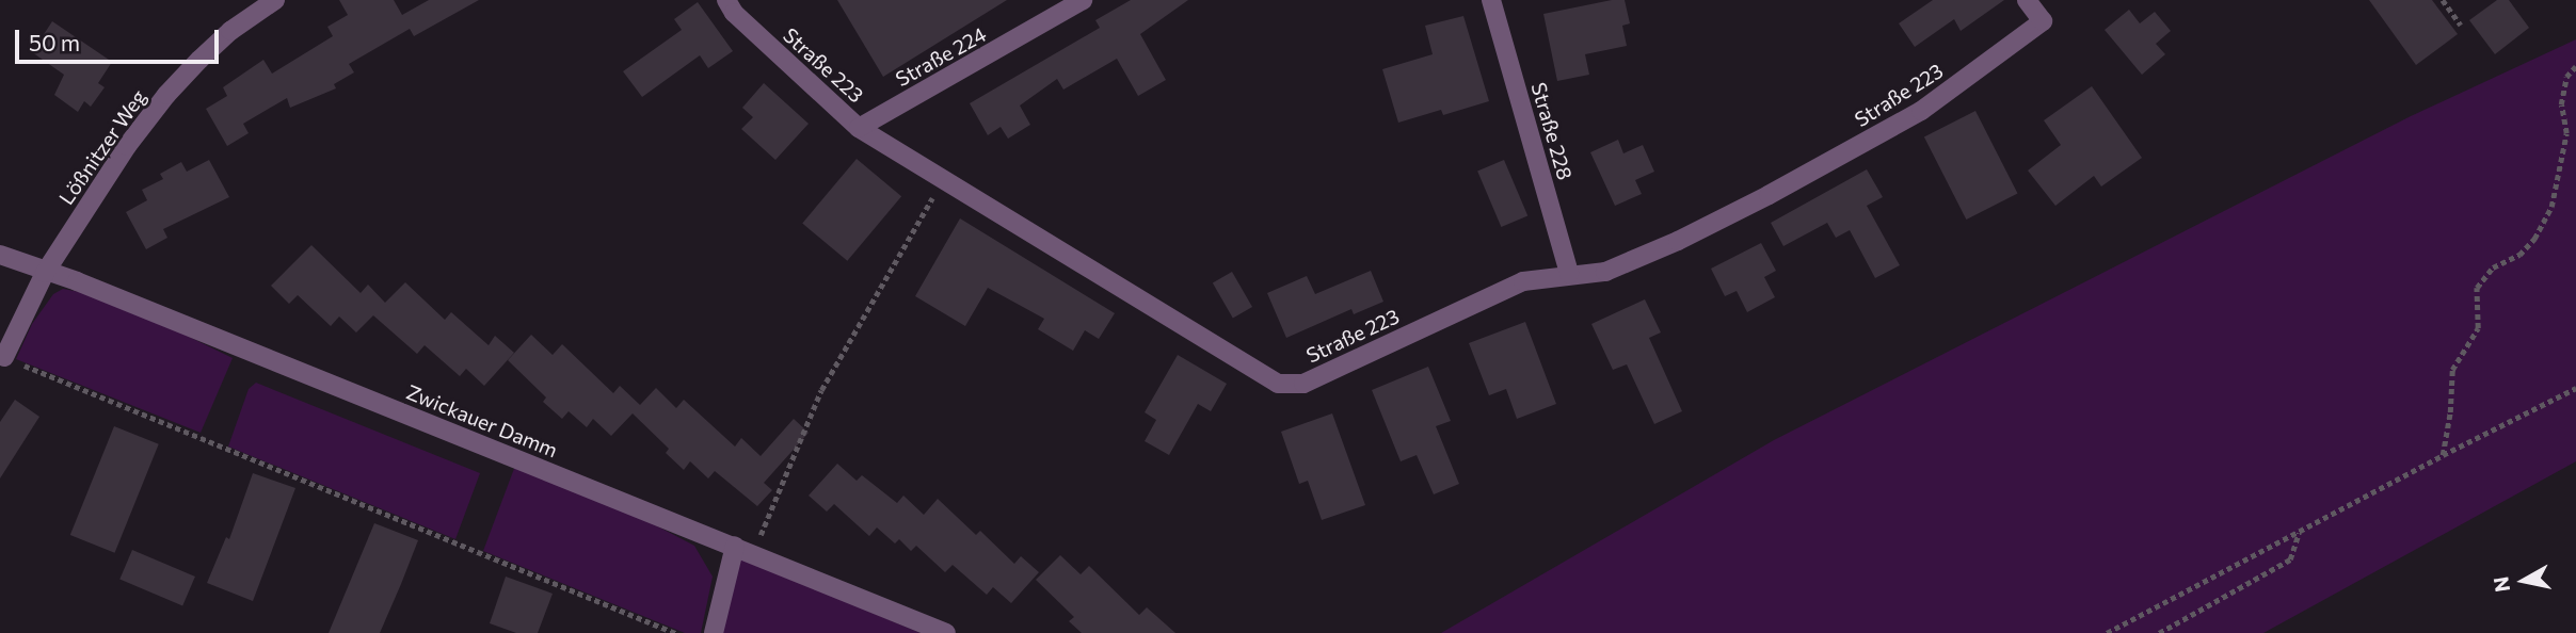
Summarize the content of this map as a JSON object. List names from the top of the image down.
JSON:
{
  "streets": {
    "street": [
      "Straße 224",
      "Straße 223",
      "Straße 228",
      "Lößnitzer Weg",
      "Zwickauer Damm"
    ]
  },
  "crossings": [
    ["Straße 224", "Straße 223"],
    ["Straße 223", "Straße 228"],
    ["Lößnitzer Weg", "Zwickauer Damm"]
  ],
  "scale_bar": "50 m",
  "north": "left"
}
